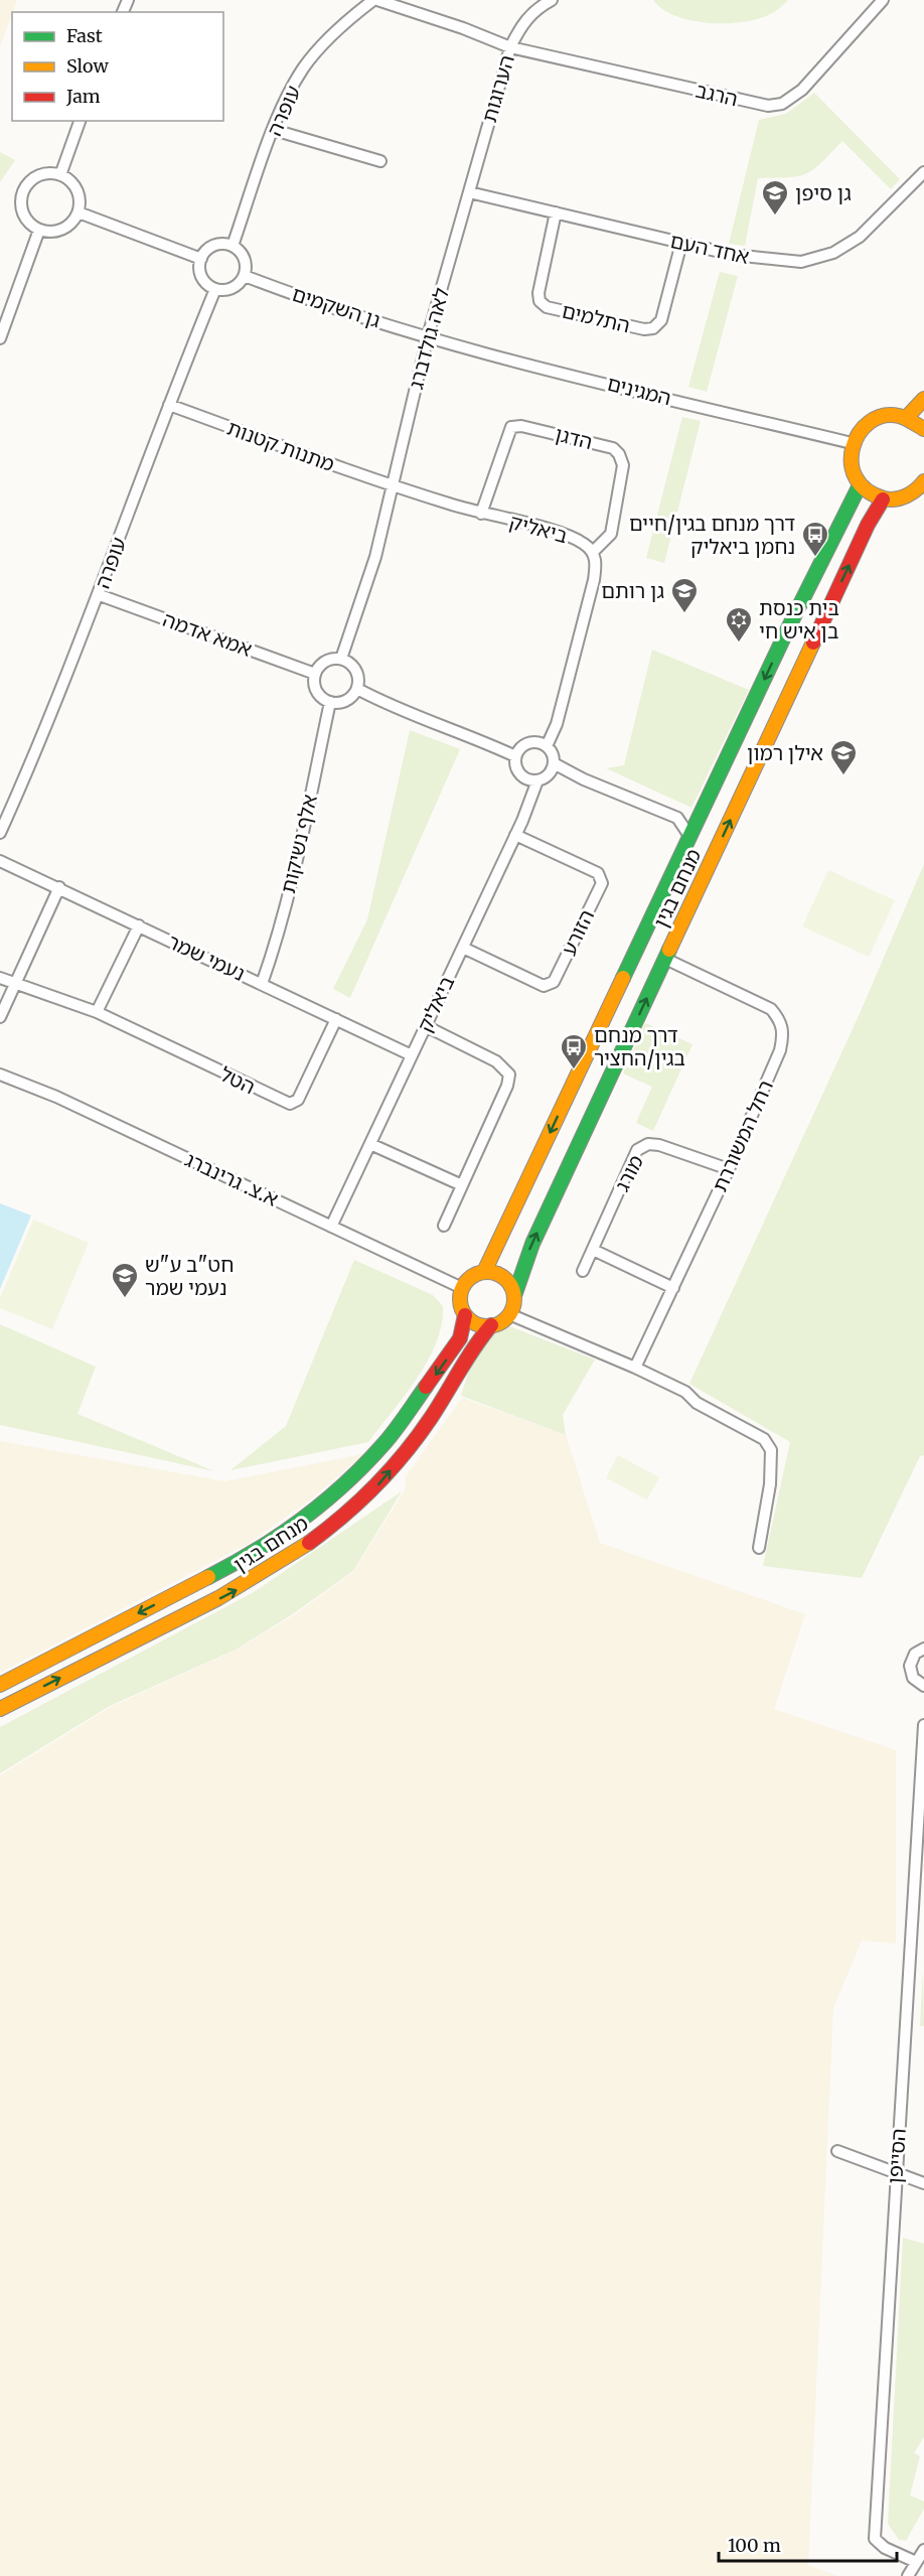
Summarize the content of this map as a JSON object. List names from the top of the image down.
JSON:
{
  "streets": {
    "main road": ["מנחם בגין"],
    "street": [
      "הערוגות",
      "הרגב",
      "עופרה",
      "אחד העם",
      "גן השקמים",
      "התלמים",
      "לאה גולדברג",
      "המגינים",
      "הדגן",
      "מתנות קטנות",
      "ביאליק",
      "אמא אדמה",
      "אלף נשיקות",
      "הזורע",
      "נעמי שמר",
      "הטל",
      "רחל המשוררת",
      "מורג",
      "א.צ. גרינברג",
      "הסייפן"
    ]
  },
  "crossings": [
    ["הערוגות", "הרגב"],
    ["הערוגות", "אחד העם"],
    ["הערוגות", "לאה גולדברג"],
    ["הרגב", "עופרה"],
    ["עופרה", "גן השקמים"],
    ["עופרה", "מתנות קטנות"],
    ["עופרה", "אמא אדמה"],
    ["אחד העם", "התלמים"],
    ["אחד העם", "לאה גולדברג"],
    ["גן השקמים", "לאה גולדברג"],
    ["גן השקמים", "המגינים"],
    ["לאה גולדברג", "המגינים"],
    ["לאה גולדברג", "מתנות קטנות"],
    ["לאה גולדברג", "ביאליק"],
    ["הדגן", "ביאליק"],
    ["מתנות קטנות", "ביאליק"],
    ["ביאליק", "הזורע"],
    ["ביאליק", "נעמי שמר"],
    ["ביאליק", "א.צ. גרינברג"],
    ["אמא אדמה", "אלף נשיקות"],
    ["אלף נשיקות", "נעמי שמר"],
    ["מנחם בגין", "רחל המשוררת"],
    ["מנחם בגין", "א.צ. גרינברג"],
    ["נעמי שמר", "הטל"],
    ["רחל המשוררת", "מורג"]
  ],
  "places": {
    "school or university": [
      "גן סיפן",
      "גן רותם",
      "אילן רמון",
      "חט\"ב ע\"ש נעמי שמר"
    ],
    "bus stop": ["דרך מנחם בגין/חיים נחמן ביאליק", "דרך מנחם בגין/החציר"],
    "synagogue": ["בית כנסת בן איש חי"]
  },
  "legend": ["Fast", "Slow", "Jam"],
  "scale_bar": "100 m"
}
